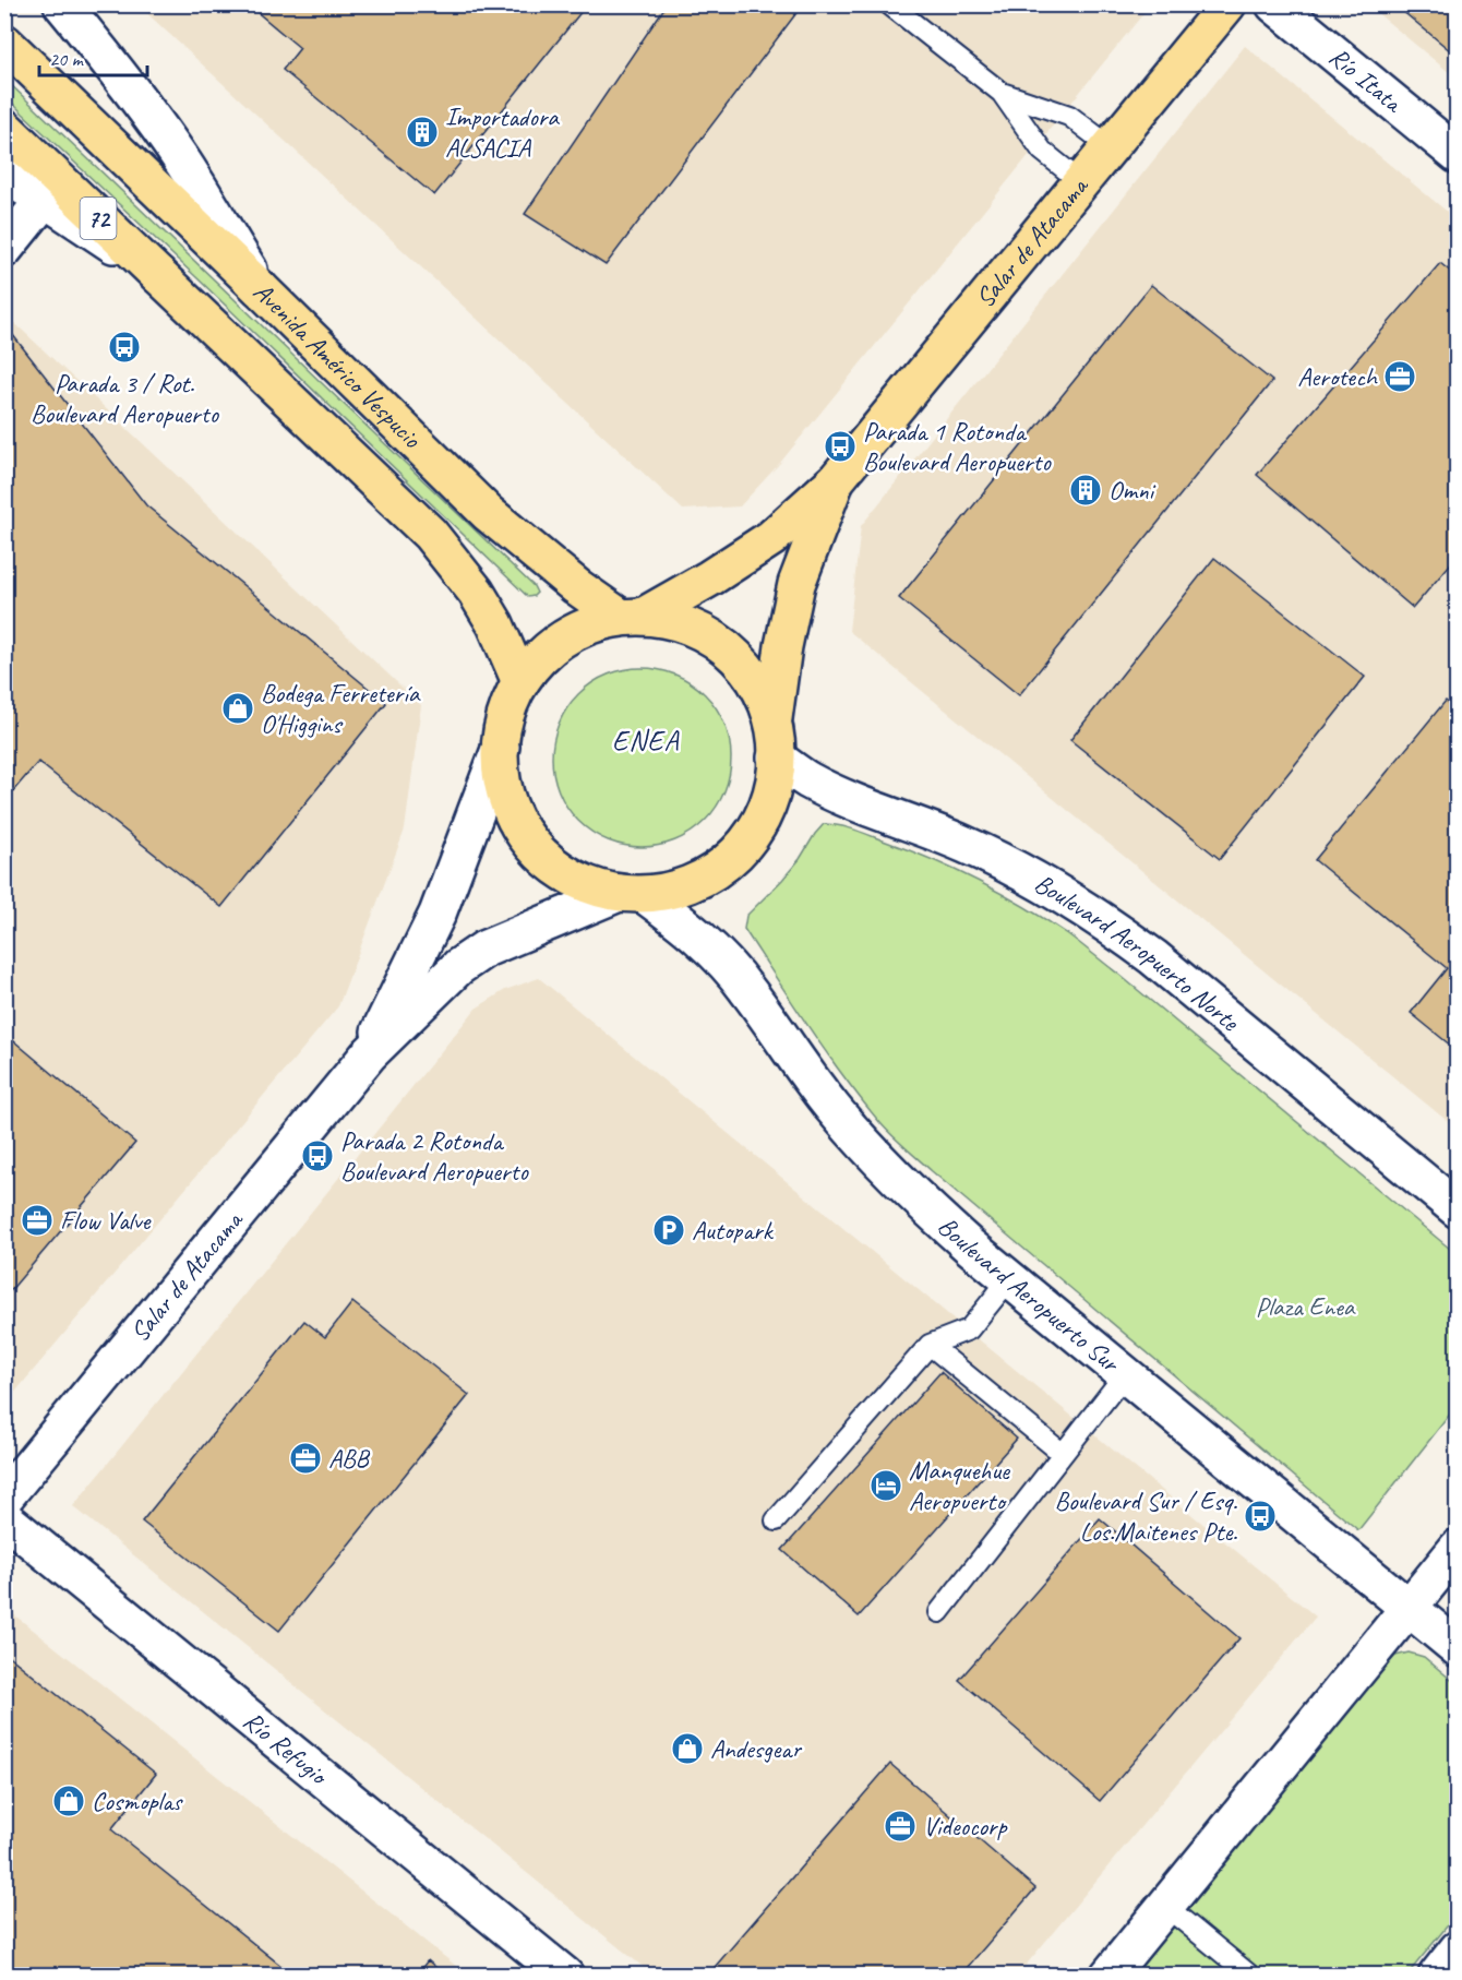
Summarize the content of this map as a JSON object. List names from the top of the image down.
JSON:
{
  "streets": {
    "main road": ["72", "Salar de Atacama", "Avenida Américo Vespucio"],
    "street": [
      "Río Itata",
      "Boulevard Aeropuerto Norte",
      "Boulevard Aeropuerto Sur",
      "Río Refugio"
    ]
  },
  "crossings": [
    ["Salar de Atacama", "Avenida Américo Vespucio"],
    ["Salar de Atacama", "Boulevard Aeropuerto Sur"]
  ],
  "districts": ["ENEA"],
  "parks": ["Plaza Enea"],
  "places": {
    "building": ["Importadora ALSACIA", "Omni"],
    "bus stop": [
      "Parada 3 / Rot. Boulevard Aeropuerto",
      "Parada 1 Rotonda Boulevard Aeropuerto",
      "Parada 2 Rotonda Boulevard Aeropuerto",
      "Boulevard Sur / Esq. Los.Maitenes Pte."
    ],
    "office": [
      "Aerotech",
      "Flow Valve",
      "ABB",
      "Videocorp"
    ],
    "shop": ["Bodega Ferretería O'Higgins", "Andesgear", "Cosmoplas"],
    "parking": ["Autopark"],
    "hotel": ["Manquehue Aeropuerto"]
  },
  "scale_bar": "20 m"
}
